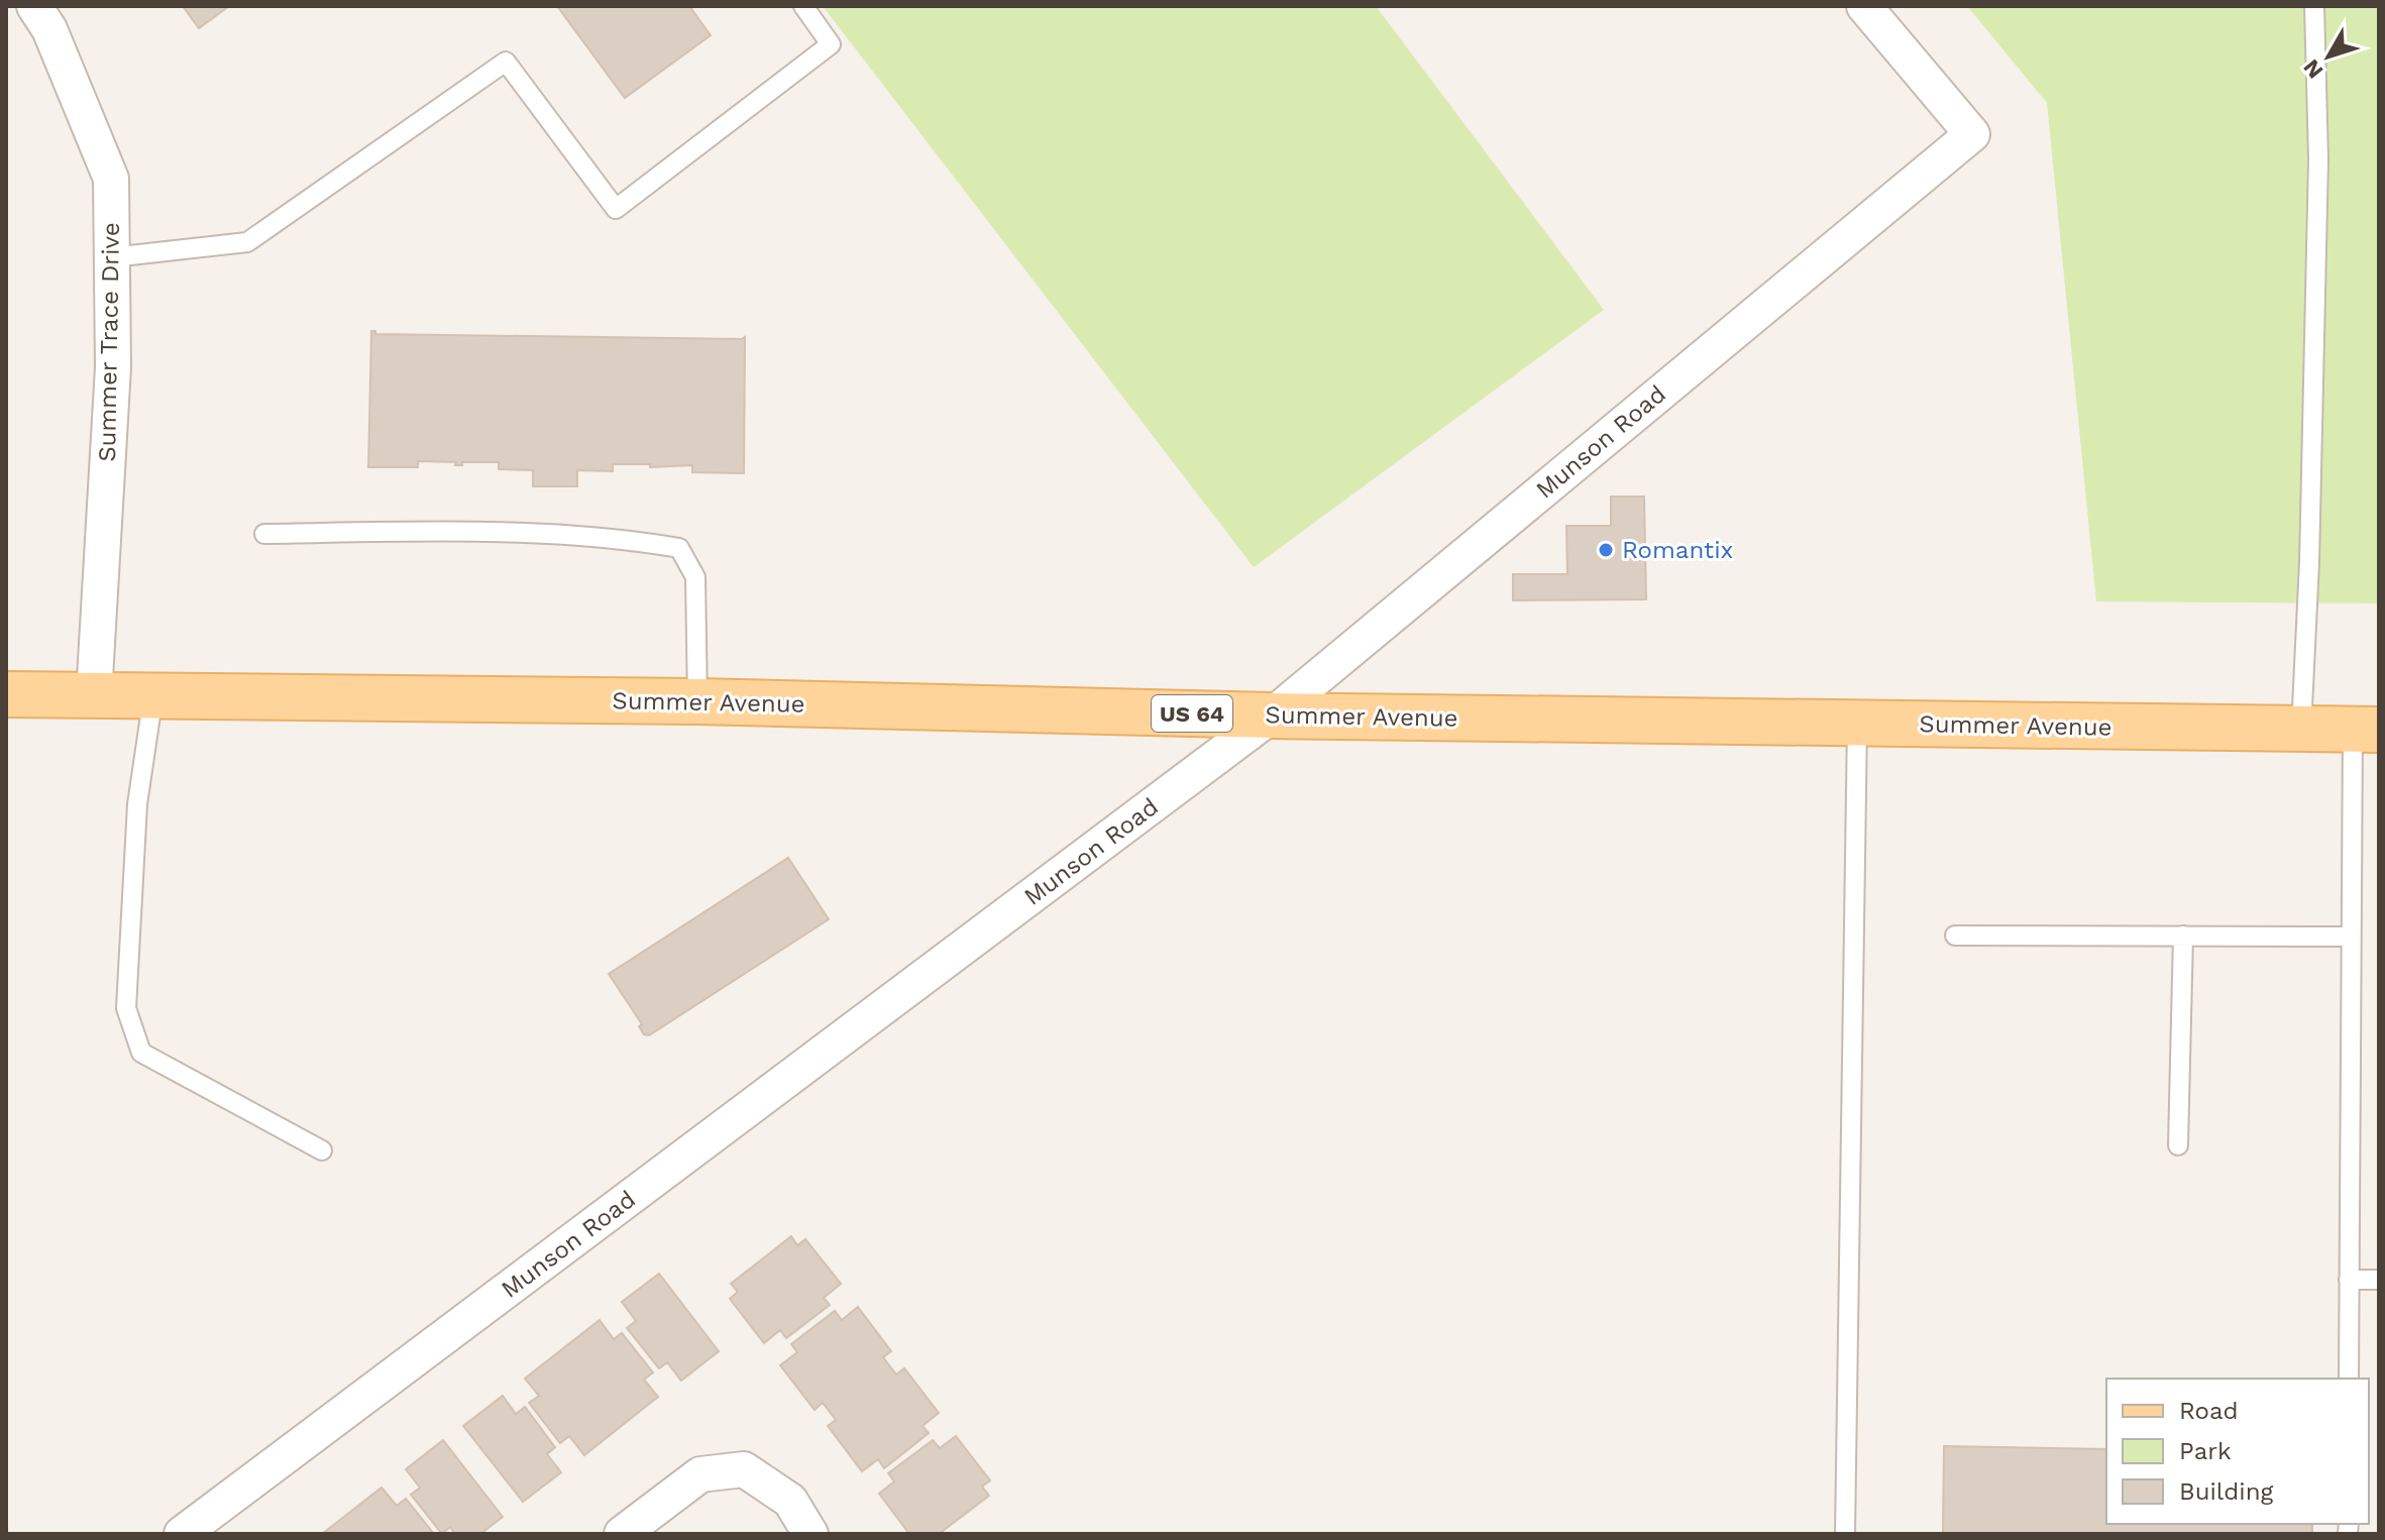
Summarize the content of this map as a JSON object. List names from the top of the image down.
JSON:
{
  "streets": {
    "main road": ["Summer Avenue", "US 64"],
    "street": ["Summer Trace Drive", "Munson Road"]
  },
  "crossings": [
    ["Summer Trace Drive", "Summer Avenue"],
    ["Munson Road", "Summer Avenue"]
  ],
  "places": ["Romantix"],
  "legend": ["Road", "Park", "Building"],
  "north": "bottom left"
}
